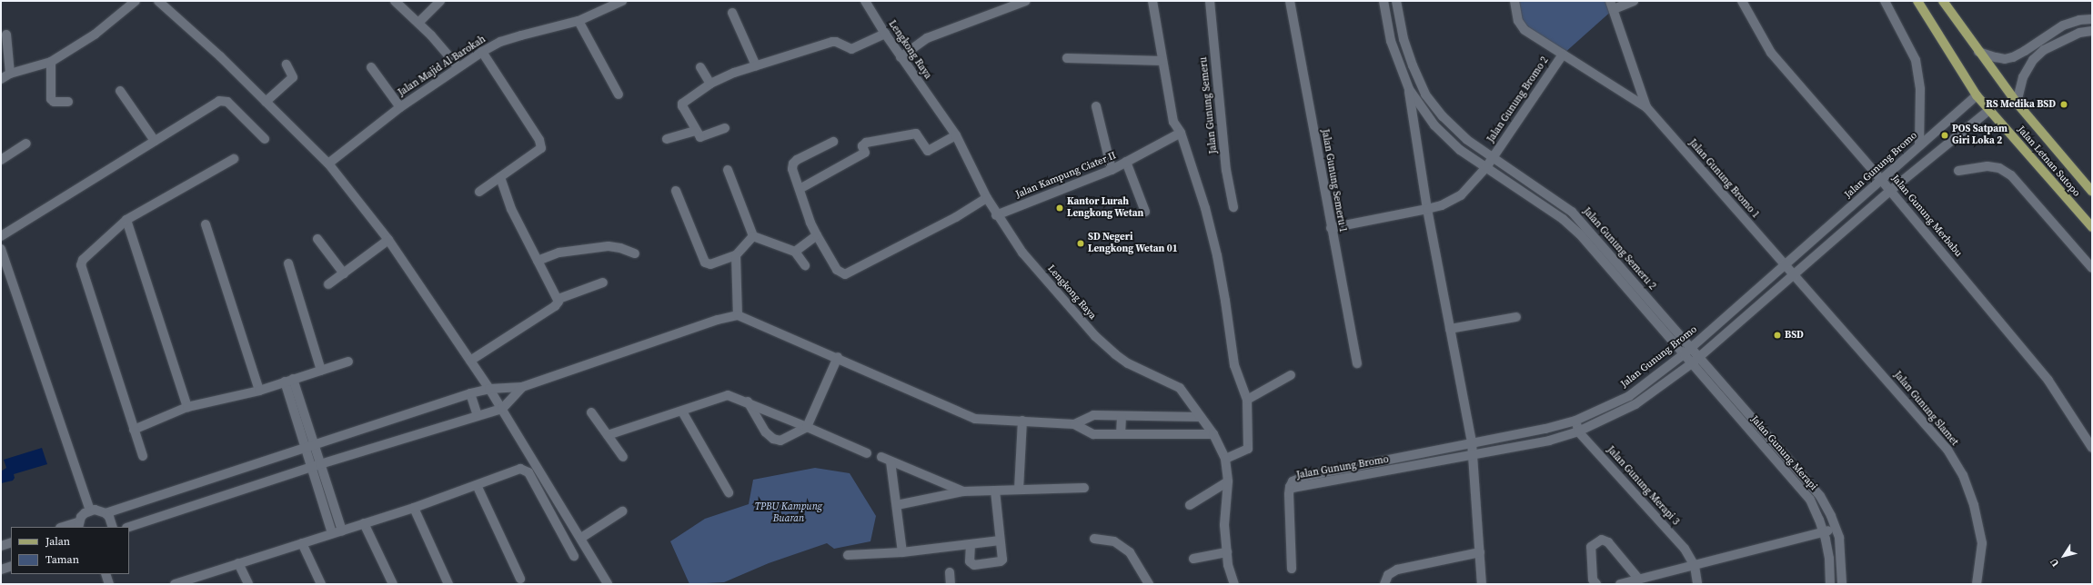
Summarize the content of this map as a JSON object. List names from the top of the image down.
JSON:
{
  "streets": {
    "main road": ["Jalan Letnan Sutopo"],
    "street": [
      "Lengkong Raya",
      "Jalan Majid Al Barokah",
      "Jalan Gunung Bromo 2",
      "Jalan Gunung Semeru",
      "Jalan Gunung Bromo",
      "Jalan Kampung Ciater II",
      "Jalan Gunung Bromo 1",
      "Jalan Gunung Semeru 1",
      "Jalan Gunung Merbabu",
      "Jalan Gunung Semeru 2",
      "Jalan Gunung Slamet",
      "Jalan Gunung Merapi",
      "Jalan Gunung Merapi 3"
    ]
  },
  "crossings": [
    ["Lengkong Raya", "Jalan Kampung Ciater II"],
    ["Jalan Gunung Bromo 2", "Jalan Gunung Bromo 1"],
    ["Jalan Gunung Bromo 2", "Jalan Gunung Semeru 2"],
    ["Jalan Letnan Sutopo", "Jalan Gunung Bromo"],
    ["Jalan Gunung Bromo", "Jalan Gunung Bromo 1"],
    ["Jalan Gunung Bromo", "Jalan Gunung Merbabu"],
    ["Jalan Gunung Bromo", "Jalan Gunung Semeru 2"],
    ["Jalan Gunung Bromo", "Jalan Gunung Slamet"],
    ["Jalan Gunung Bromo", "Jalan Gunung Merapi"],
    ["Jalan Gunung Bromo", "Jalan Gunung Merapi 3"],
    ["Jalan Gunung Bromo 1", "Jalan Gunung Slamet"],
    ["Jalan Gunung Semeru 2", "Jalan Gunung Merapi"]
  ],
  "parks": ["TPBU Kampung Buaran"],
  "places": [
    "RS Medika BSD",
    "POS Satpam Giri Loka 2",
    "Kantor Lurah Lengkong Wetan",
    "SD Negeri Lengkong Wetan 01",
    "BSD"
  ],
  "legend": ["Jalan", "Taman"],
  "north": "bottom left"
}
